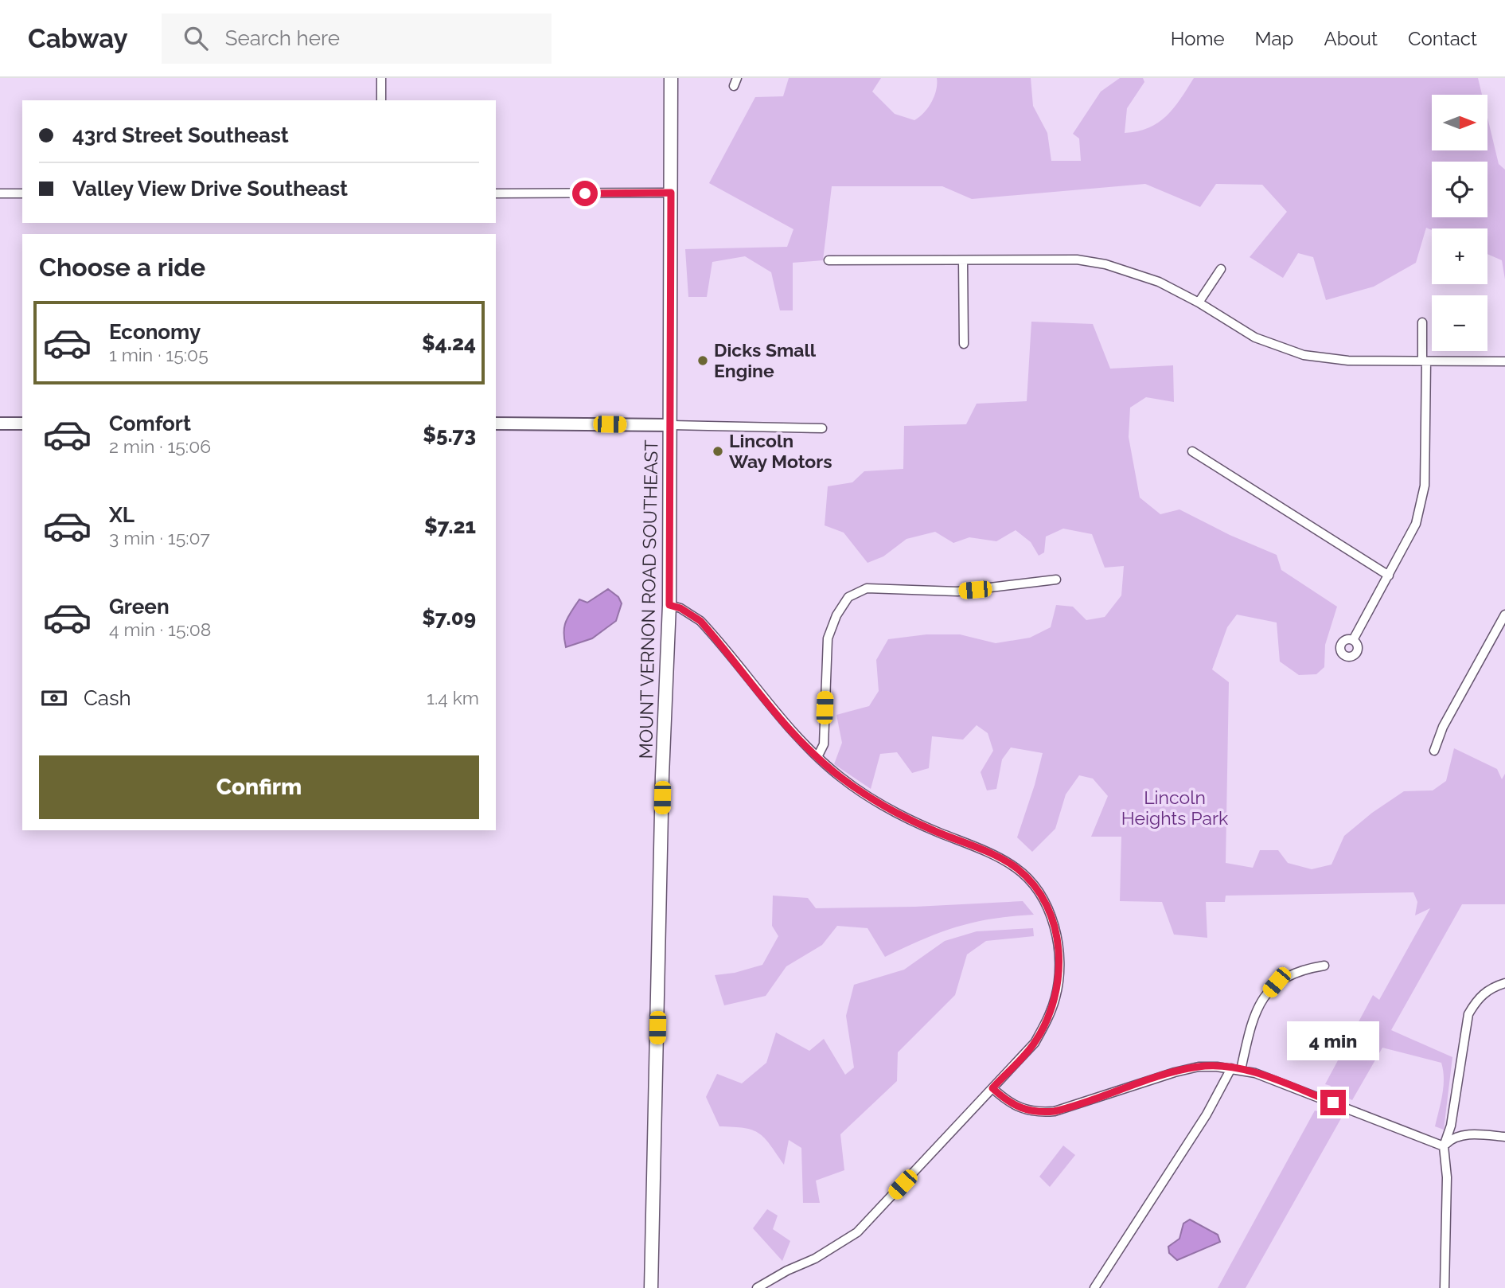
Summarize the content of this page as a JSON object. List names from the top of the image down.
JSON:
{
  "streets": {
    "main road": ["MOUNT VERNON ROAD SOUTHEAST"]
  },
  "parks": ["Lincoln Heights Park"],
  "places": ["Dicks Small Engine", "Lincoln Way Motors"],
  "north": "right",
  "page": {
    "header": "Cabway",
    "search": "Search here",
    "nav": [
      "Home",
      "Map",
      "About",
      "Contact"
    ],
    "map_buttons": ["+", "−"],
    "banner": ["43rd Street Southeast", "Valley View Drive Southeast"],
    "heading": "Choose a ride",
    "list": [
      {
        "name": "Economy",
        "note": "1 min · 15:05",
        "value": "$4.24"
      },
      {
        "name": "Comfort",
        "note": "2 min · 15:06",
        "value": "$5.73"
      },
      {
        "name": "XL",
        "note": "3 min · 15:07",
        "value": "$7.21"
      },
      {
        "name": "Green",
        "note": "4 min · 15:08",
        "value": "$7.09"
      }
    ],
    "pay": ["Cash", "1.4 km"],
    "buttons": "Confirm",
    "bubble": "4 min"
  }
}
